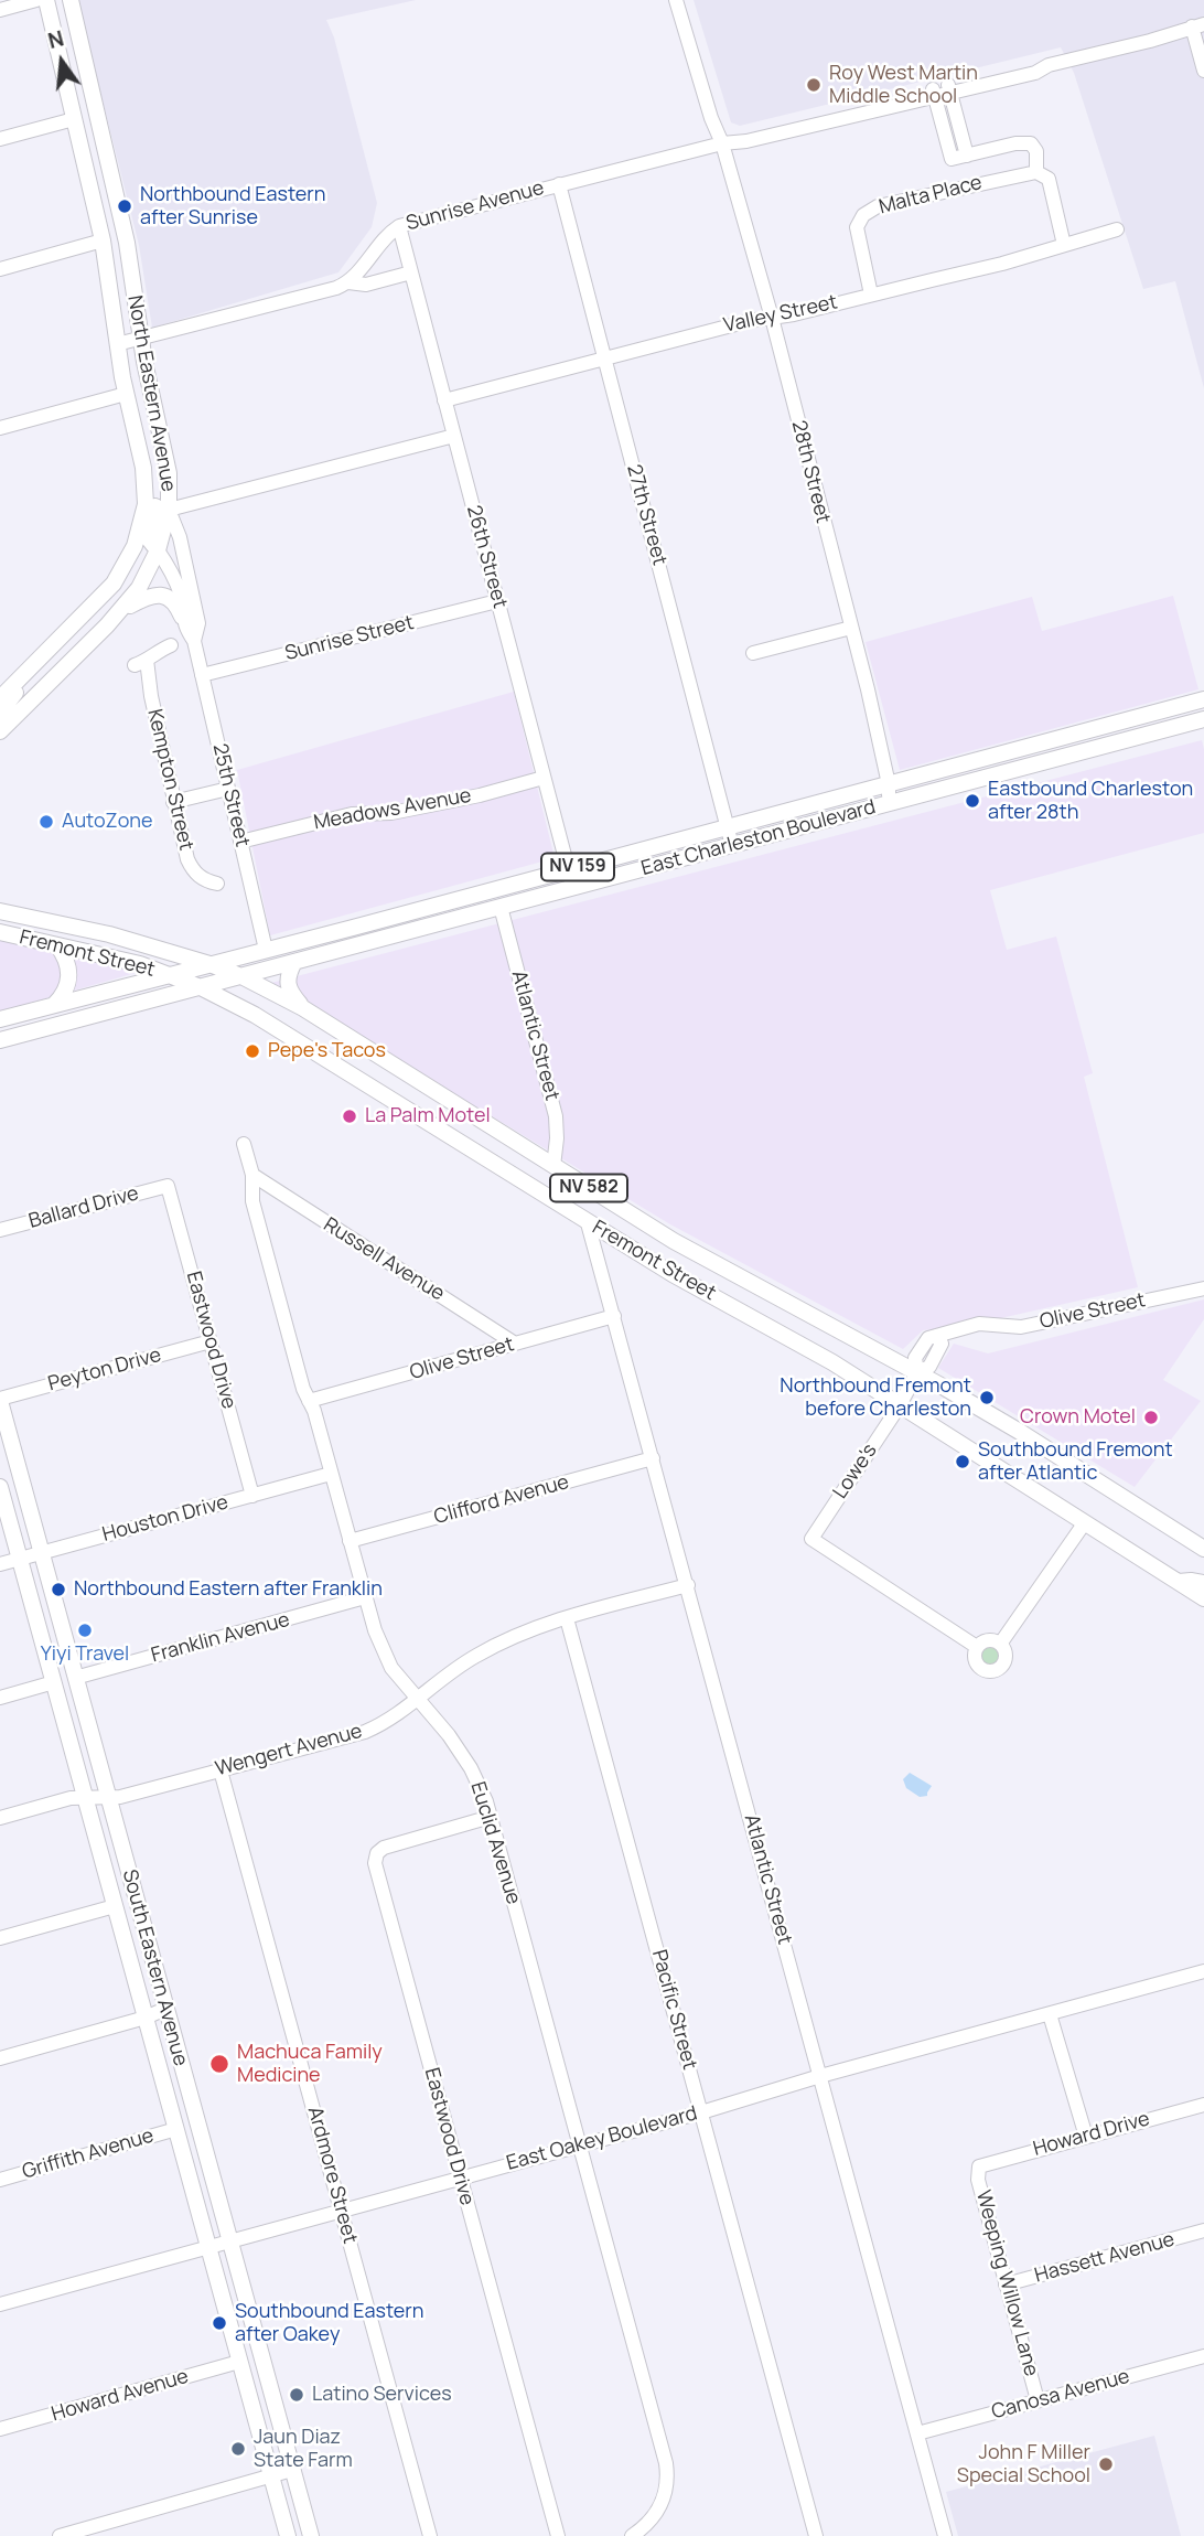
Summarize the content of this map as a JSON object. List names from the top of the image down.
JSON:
{
  "streets": {
    "main road": [
      "North Eastern Avenue",
      "East Charleston Boulevard",
      "NV 159",
      "Fremont Street",
      "NV 582",
      "South Eastern Avenue"
    ],
    "street": [
      "Malta Place",
      "Sunrise Avenue",
      "Valley Street",
      "28th Street",
      "27th Street",
      "26th Street",
      "Sunrise Street",
      "Kempton Street",
      "25th Street",
      "Meadows Avenue",
      "Atlantic Street",
      "Ballard Drive",
      "Russell Avenue",
      "Olive Street",
      "Eastwood Drive",
      "Peyton Drive",
      "Lowe's",
      "Clifford Avenue",
      "Houston Drive",
      "Franklin Avenue",
      "Wengert Avenue",
      "Euclid Avenue",
      "Pacific Street",
      "Howard Drive",
      "East Oakey Boulevard",
      "Griffith Avenue",
      "Ardmore Street",
      "Hassett Avenue",
      "Weeping Willow Lane",
      "Canosa Avenue",
      "Howard Avenue"
    ]
  },
  "crossings": [
    ["Malta Place", "Valley Street"],
    ["Sunrise Avenue", "28th Street"],
    ["Sunrise Avenue", "27th Street"],
    ["Sunrise Avenue", "26th Street"],
    ["Valley Street", "28th Street"],
    ["Valley Street", "27th Street"],
    ["Valley Street", "26th Street"],
    ["North Eastern Avenue", "25th Street"],
    ["28th Street", "East Charleston Boulevard"],
    ["27th Street", "East Charleston Boulevard"],
    ["26th Street", "Sunrise Street"],
    ["26th Street", "Meadows Avenue"],
    ["26th Street", "East Charleston Boulevard"],
    ["Sunrise Street", "25th Street"],
    ["25th Street", "Meadows Avenue"],
    ["25th Street", "East Charleston Boulevard"],
    ["East Charleston Boulevard", "Fremont Street"],
    ["East Charleston Boulevard", "Atlantic Street"],
    ["Fremont Street", "Atlantic Street"],
    ["Fremont Street", "Olive Street"],
    ["Fremont Street", "Lowe's"],
    ["Atlantic Street", "Olive Street"],
    ["Atlantic Street", "Clifford Avenue"],
    ["Atlantic Street", "Wengert Avenue"],
    ["Atlantic Street", "East Oakey Boulevard"],
    ["Atlantic Street", "Canosa Avenue"],
    ["Ballard Drive", "Eastwood Drive"],
    ["Russell Avenue", "Olive Street"],
    ["Russell Avenue", "Euclid Avenue"],
    ["Olive Street", "Lowe's"],
    ["Olive Street", "Euclid Avenue"],
    ["Eastwood Drive", "Peyton Drive"],
    ["Eastwood Drive", "Houston Drive"],
    ["Eastwood Drive", "Euclid Avenue"],
    ["Eastwood Drive", "East Oakey Boulevard"],
    ["Peyton Drive", "South Eastern Avenue"],
    ["Clifford Avenue", "Euclid Avenue"],
    ["Houston Drive", "Euclid Avenue"],
    ["Houston Drive", "South Eastern Avenue"],
    ["Franklin Avenue", "Euclid Avenue"],
    ["Franklin Avenue", "South Eastern Avenue"],
    ["Wengert Avenue", "Euclid Avenue"],
    ["Wengert Avenue", "South Eastern Avenue"],
    ["Wengert Avenue", "Pacific Street"],
    ["Wengert Avenue", "Ardmore Street"],
    ["Euclid Avenue", "East Oakey Boulevard"],
    ["South Eastern Avenue", "East Oakey Boulevard"],
    ["South Eastern Avenue", "Griffith Avenue"],
    ["South Eastern Avenue", "Howard Avenue"],
    ["Pacific Street", "East Oakey Boulevard"],
    ["Howard Drive", "Weeping Willow Lane"],
    ["East Oakey Boulevard", "Ardmore Street"],
    ["Hassett Avenue", "Weeping Willow Lane"],
    ["Weeping Willow Lane", "Canosa Avenue"]
  ],
  "places": [
    "Roy West Martin Middle School",
    "Northbound Eastern after Sunrise",
    "Eastbound Charleston after 28th",
    "AutoZone",
    "Pepe's Tacos",
    "La Palm Motel",
    "Northbound Fremont before Charleston",
    "Crown Motel",
    "Southbound Fremont after Atlantic",
    "Northbound Eastern after Franklin",
    "Yiyi Travel",
    "Machuca Family Medicine",
    "Southbound Eastern after Oakey",
    "Latino Services",
    "Jaun Diaz State Farm",
    "John F Miller Special School"
  ],
  "north": "top"
}
